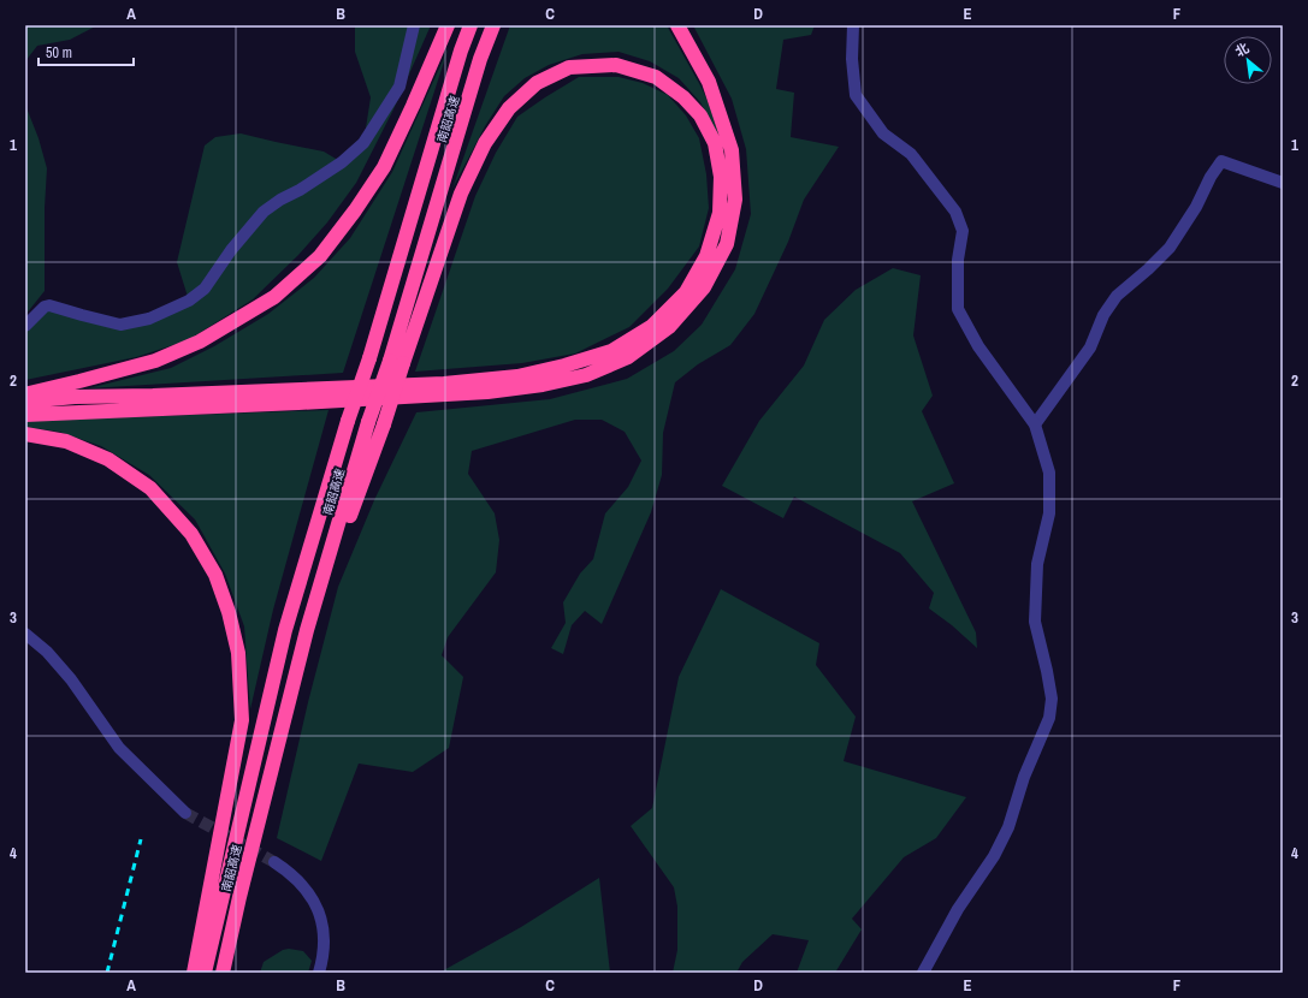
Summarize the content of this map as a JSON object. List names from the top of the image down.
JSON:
{
  "streets": {
    "highway": ["南韶高速"]
  },
  "scale_bar": "50 m",
  "north": "top left",
  "grid": {
    "columns": [
      "A",
      "B",
      "C",
      "D",
      "E",
      "F"
    ],
    "rows": [
      "1",
      "2",
      "3",
      "4"
    ]
  }
}
